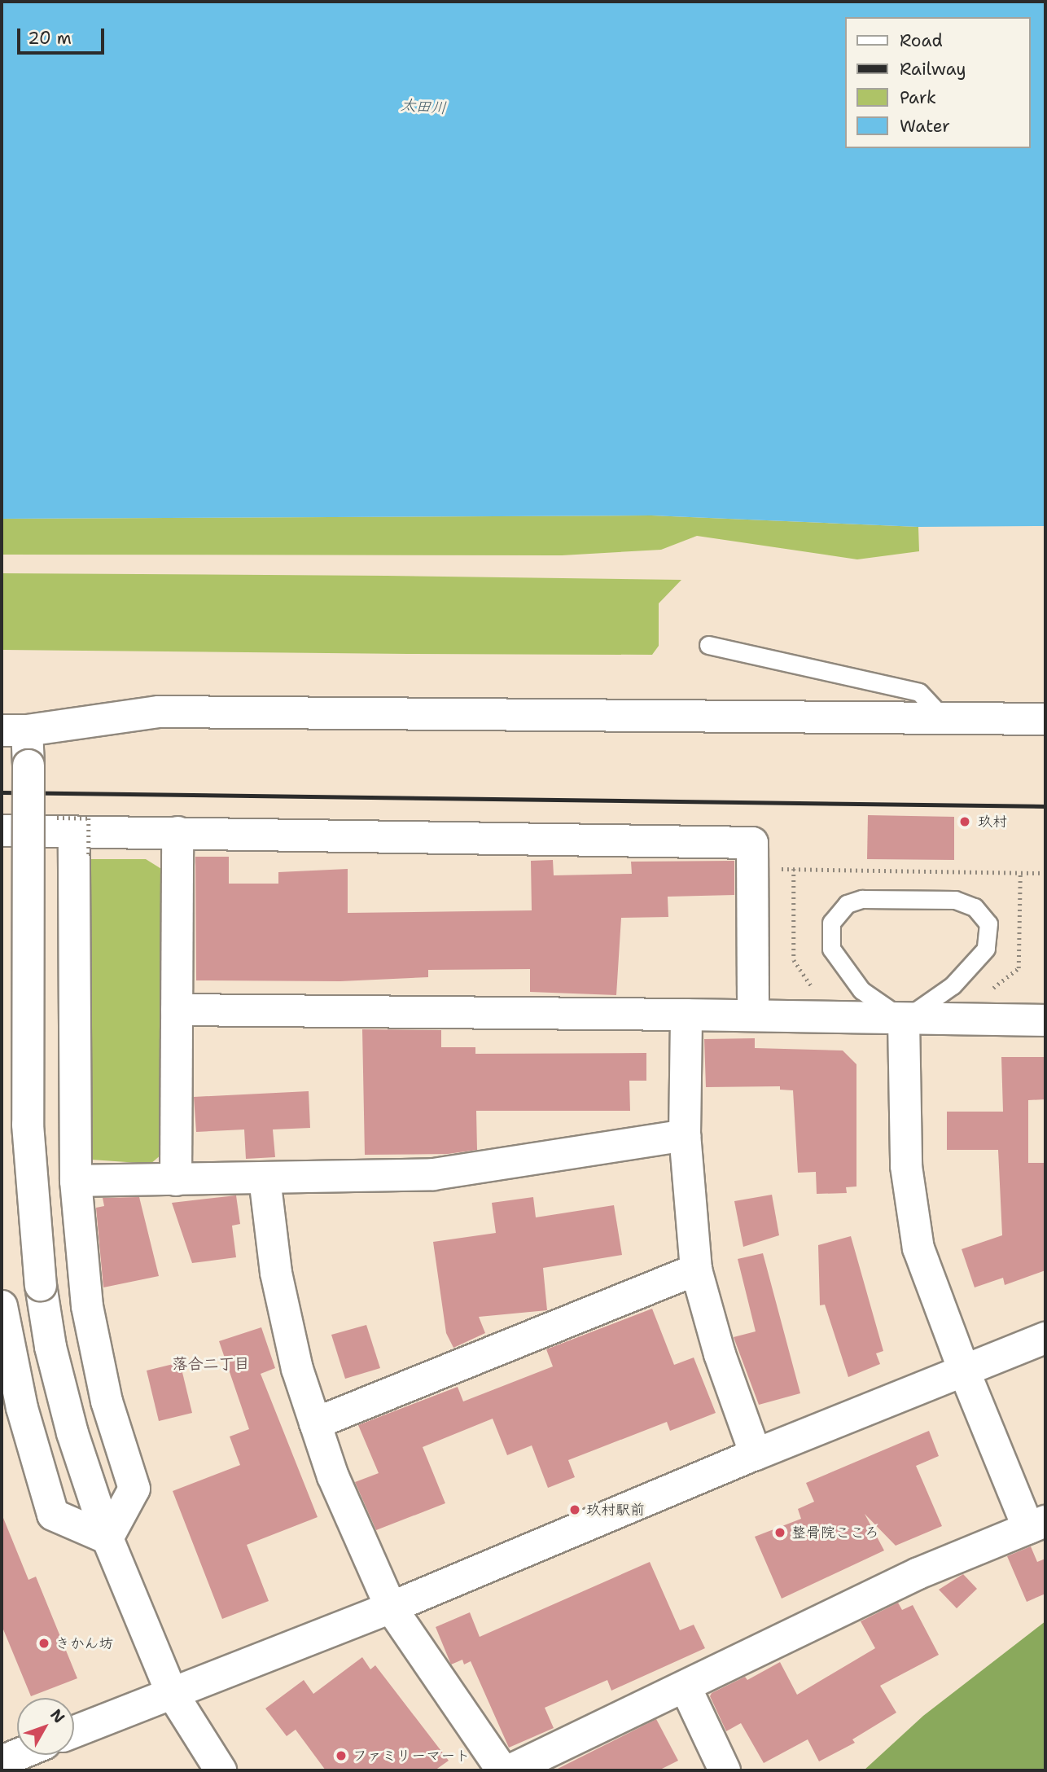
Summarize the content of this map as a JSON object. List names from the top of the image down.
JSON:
{
  "districts": ["落合二丁目"],
  "water": ["太田川"],
  "places": [
    "玖村",
    "玖村駅前",
    "整骨院こころ",
    "きかん坊",
    "ファミリーマート"
  ],
  "legend": [
    "Road",
    "Railway",
    "Park",
    "Water"
  ],
  "scale_bar": "20 m",
  "north": "top right"
}
